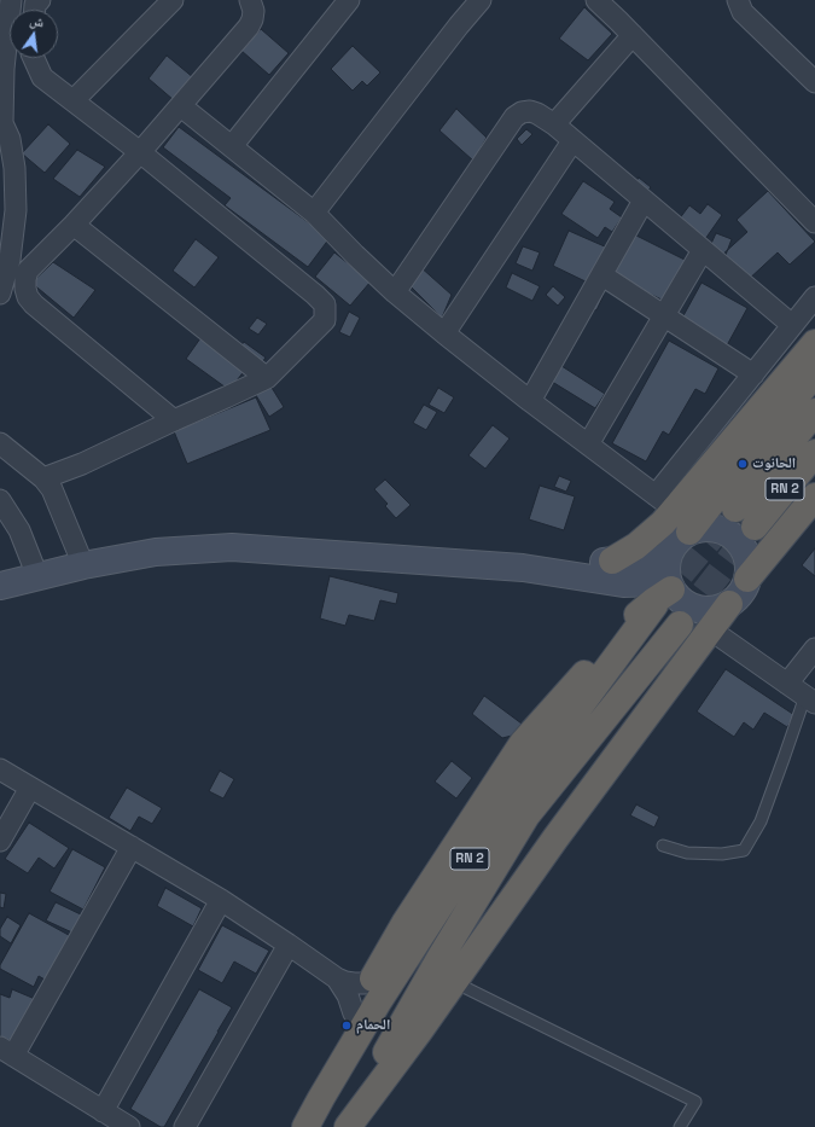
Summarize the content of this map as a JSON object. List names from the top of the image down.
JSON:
{
  "streets": {
    "highway": ["RN 2"]
  },
  "places": ["الحانوت", "الحمام"],
  "north": "top"
}
